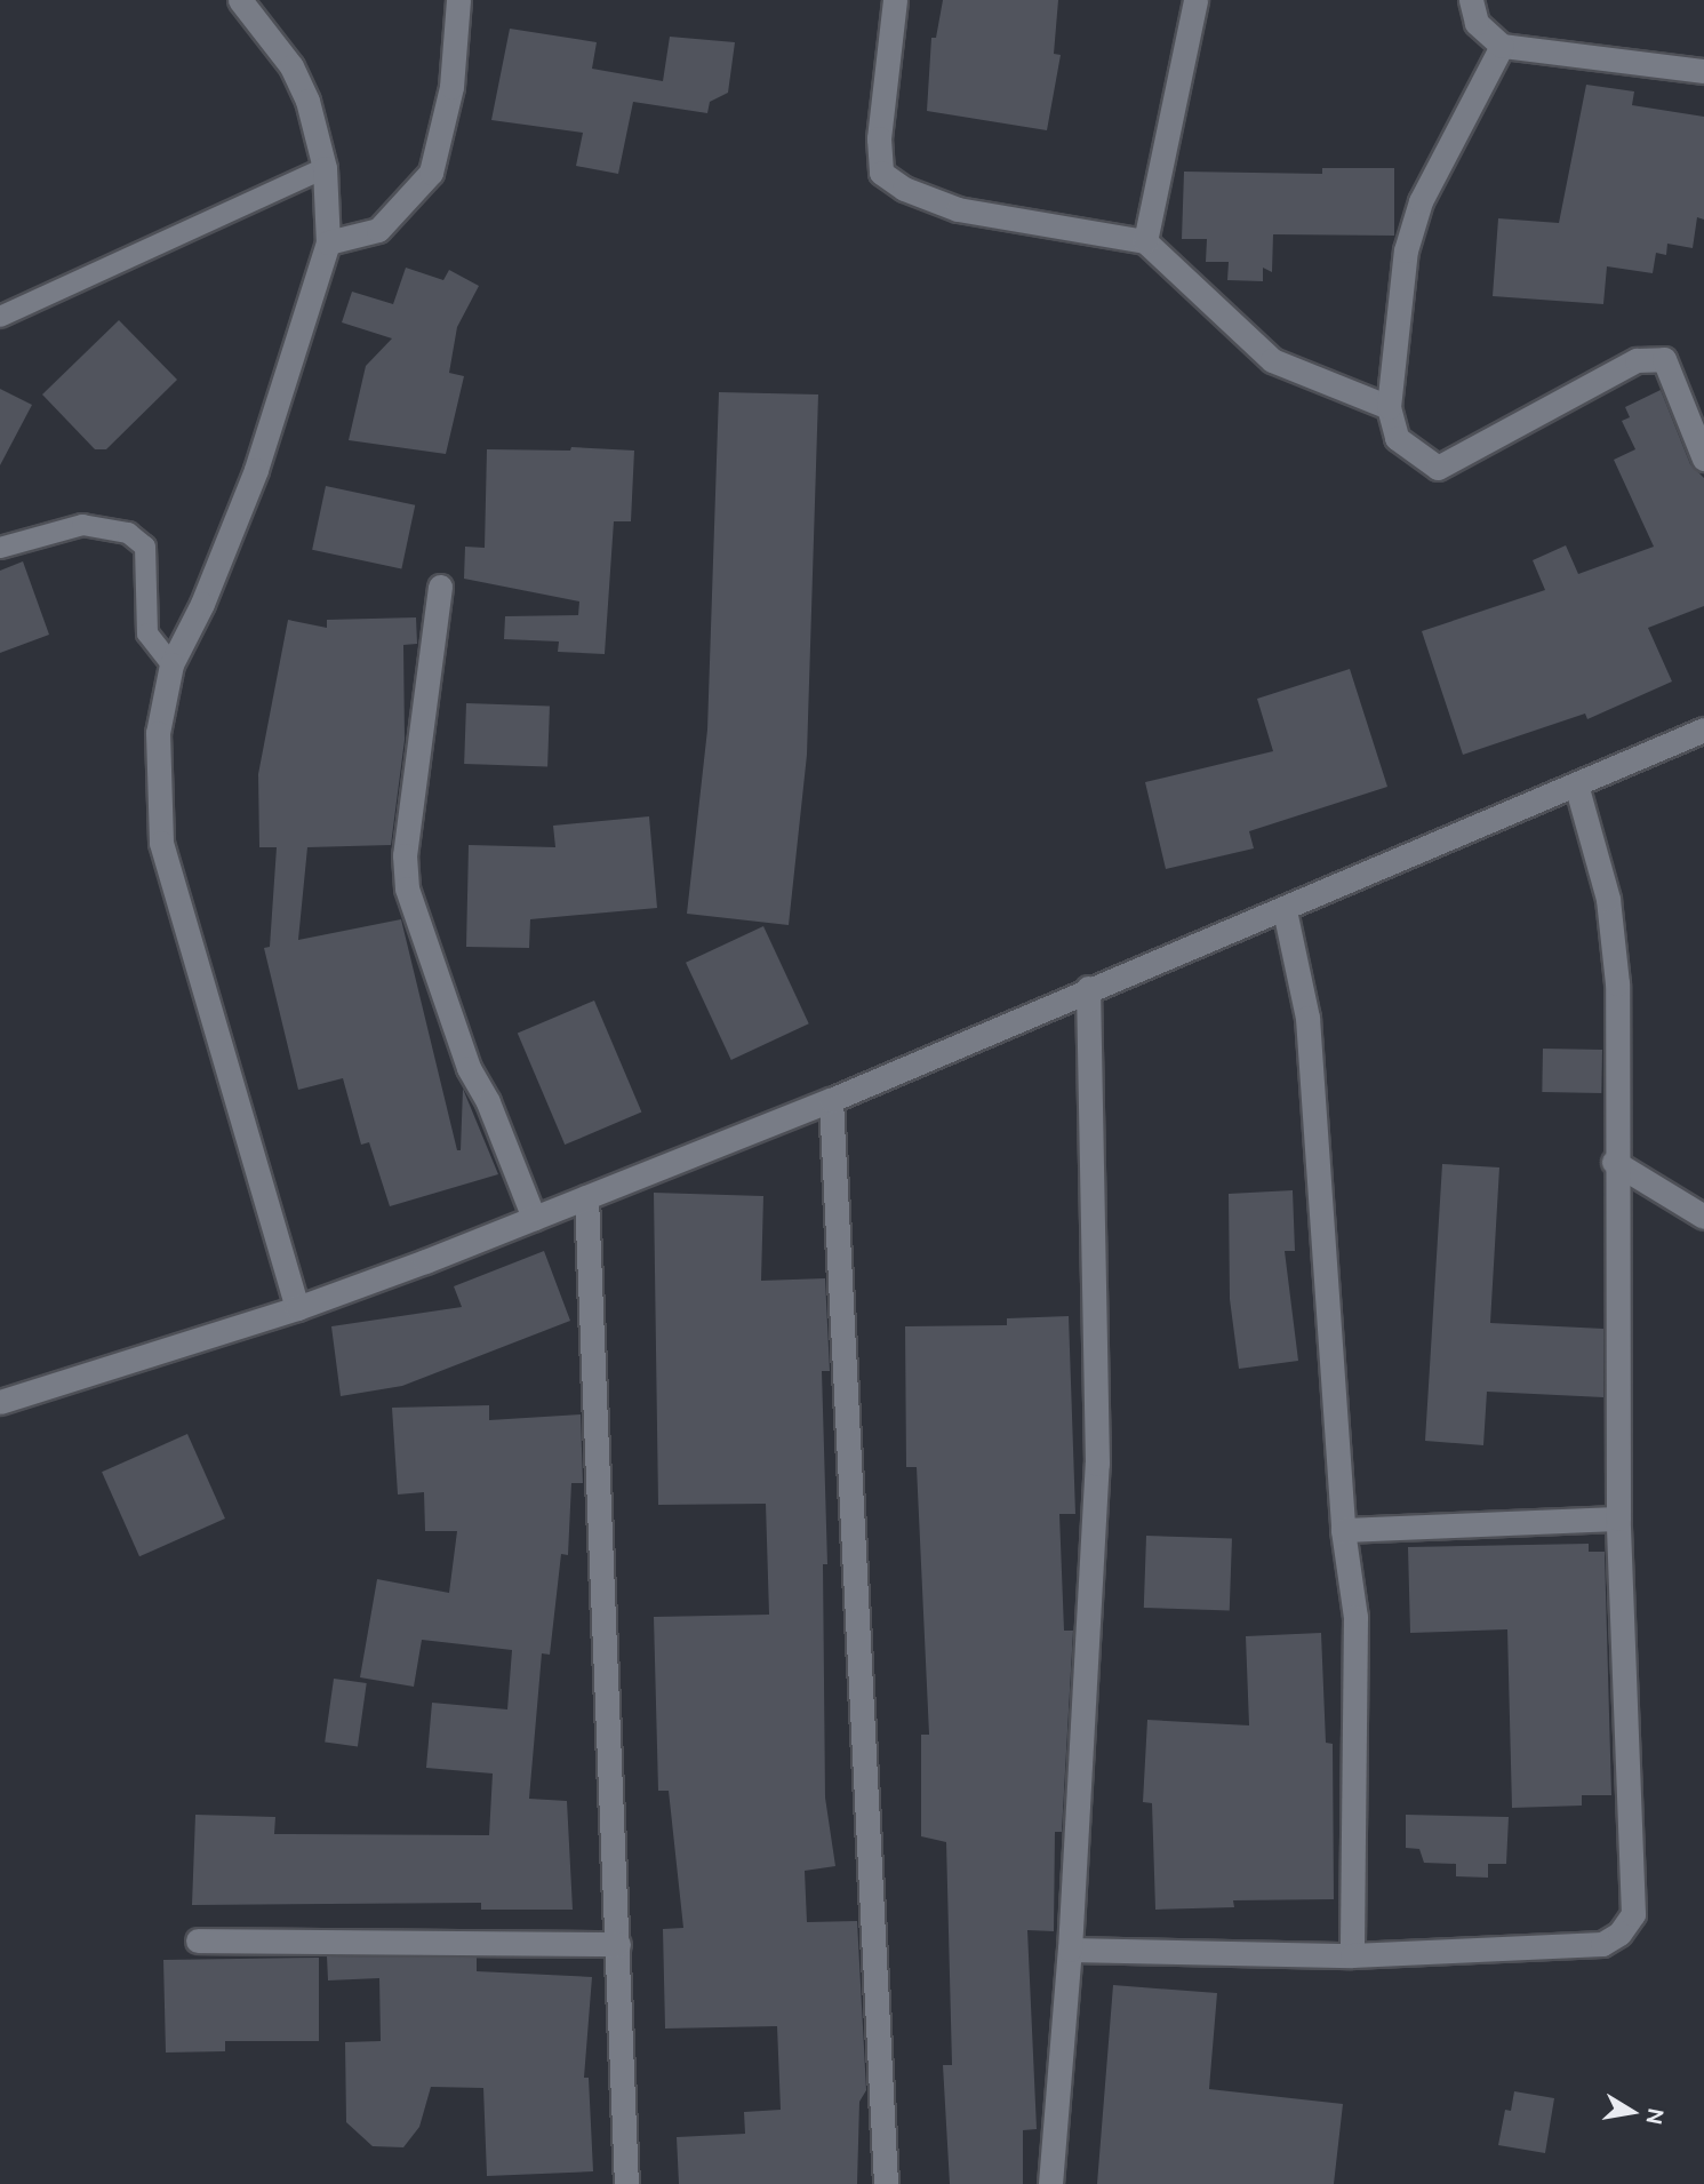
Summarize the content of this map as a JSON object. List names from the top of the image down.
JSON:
{
  "north": "right"
}
